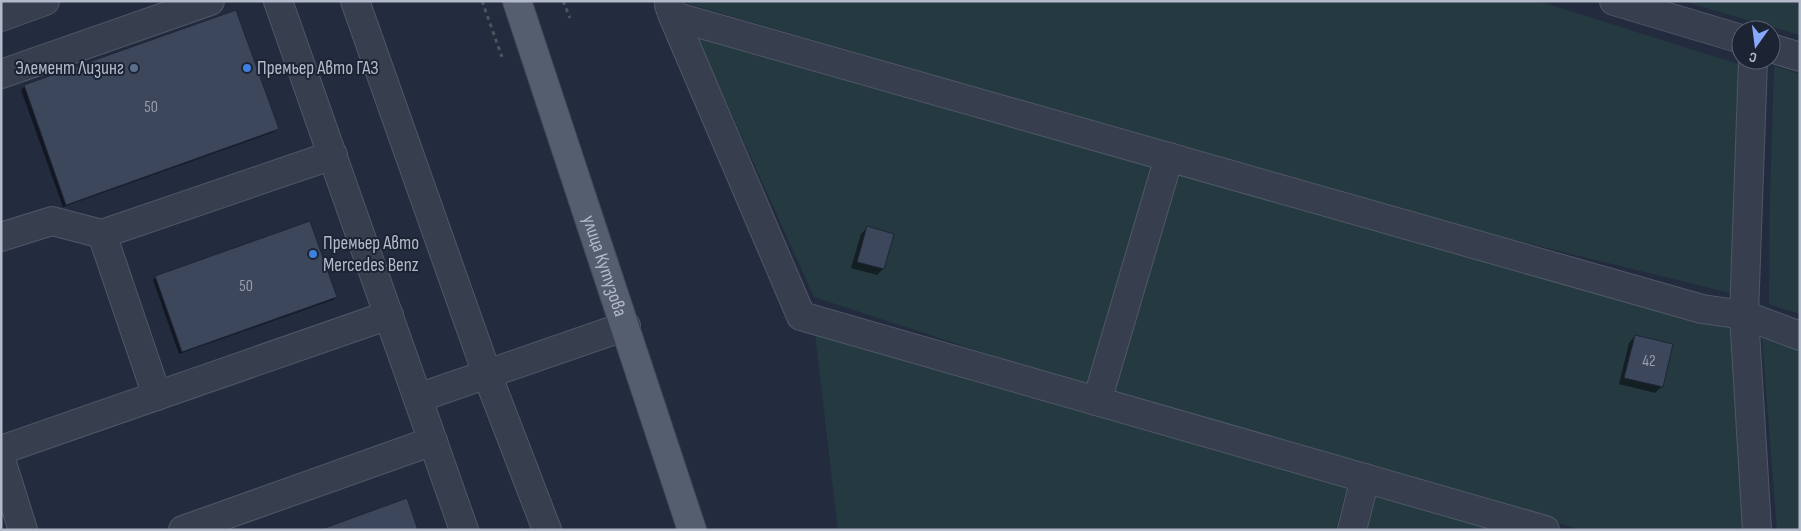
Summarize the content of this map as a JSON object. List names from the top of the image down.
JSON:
{
  "streets": {
    "main road": ["улица Кутузова"]
  },
  "places": ["Элемент Лизинг", "Премьер Авто ГАЗ", "Премьер Авто Mercedes Benz"],
  "house_numbers": ["50", "50", "42"],
  "north": "bottom"
}
